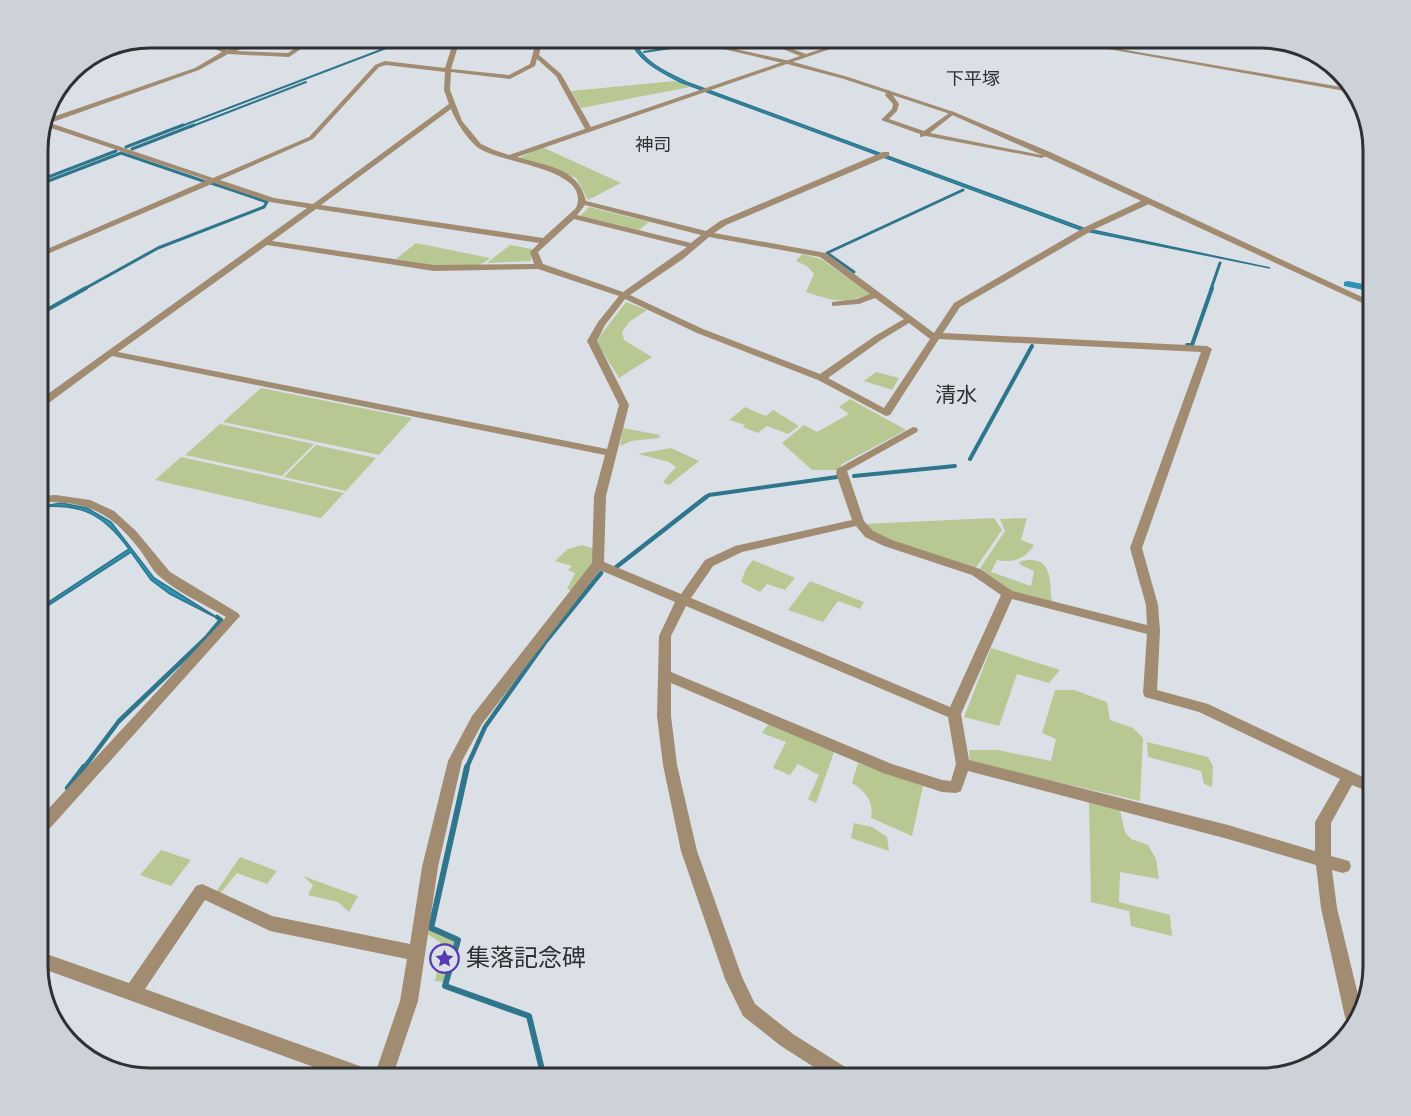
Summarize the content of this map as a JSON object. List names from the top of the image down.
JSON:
{
  "districts": ["下平塚", "神司", "清水"],
  "places": {
    "place": ["集落記念碑"]
  }
}
